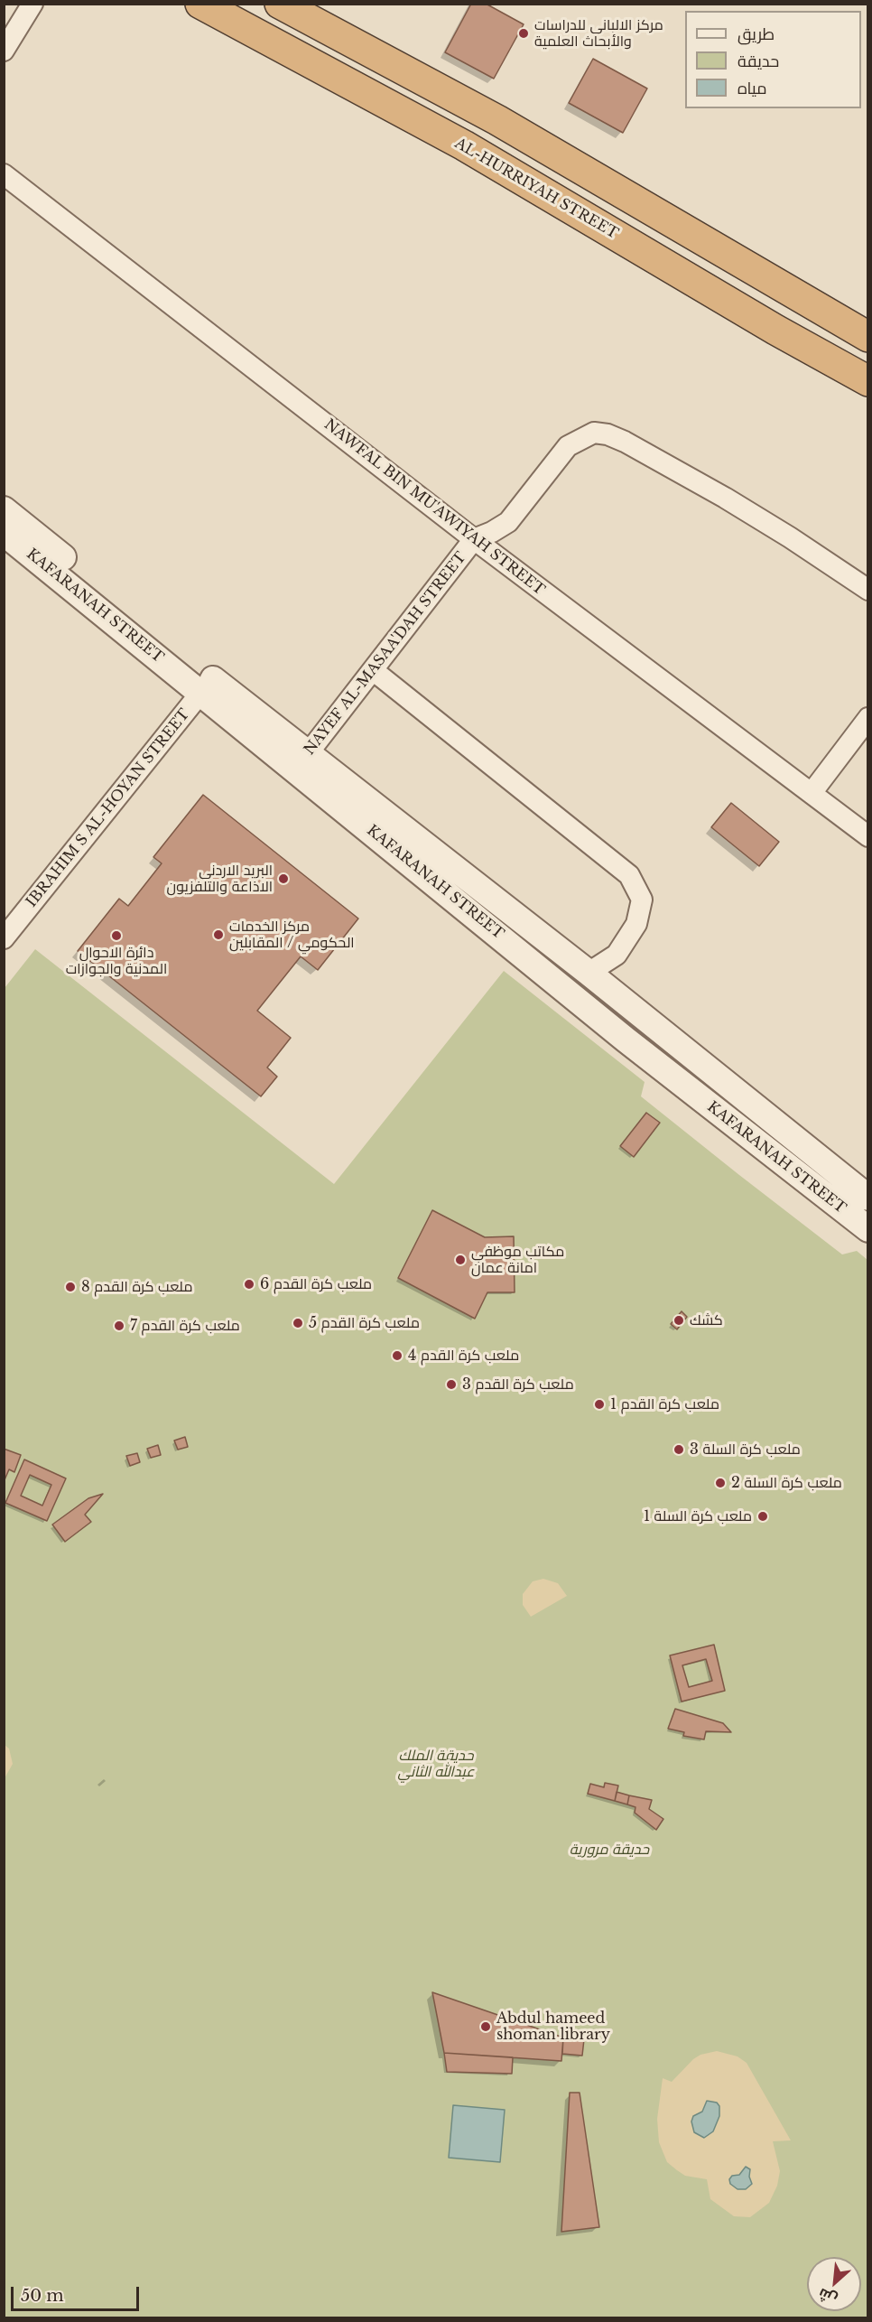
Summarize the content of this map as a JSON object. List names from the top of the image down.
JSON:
{
  "streets": {
    "highway": ["AL-HURRIYAH STREET"],
    "street": [
      "NAWFAL BIN MU'AWIYAH STREET",
      "KAFARANAH STREET",
      "NAYEF AL-MASAA'DAH STREET",
      "IBRAHIM S AL-HOYAN STREET"
    ]
  },
  "crossings": [
    ["NAWFAL BIN MU'AWIYAH STREET", "NAYEF AL-MASAA'DAH STREET"],
    ["KAFARANAH STREET", "NAYEF AL-MASAA'DAH STREET"],
    ["KAFARANAH STREET", "IBRAHIM S AL-HOYAN STREET"]
  ],
  "parks": ["حديقة الملك عبدالله الثاني", "حديقة مرورية"],
  "places": [
    "مركز الالباني للدراسات والأبحاث العلمية",
    "البريد الاردني الاذاعة والتلفزيون",
    "مركز الخدمات الحكومي / المقابلين",
    "دائرة الاحوال المدنية والجوازات",
    "مكاتب موظفي امانة عمان",
    "ملعب كرة القدم 6",
    "ملعب كرة القدم 8",
    "كشك",
    "ملعب كرة القدم 5",
    "ملعب كرة القدم 7",
    "ملعب كرة القدم 4",
    "ملعب كرة القدم 3",
    "ملعب كرة القدم 1",
    "ملعب كرة السلة 3",
    "ملعب كرة السلة 2",
    "ملعب كرة السلة 1",
    "Abdul hameed shoman library"
  ],
  "legend": ["طريق", "حديقة", "مياه"],
  "scale_bar": "50 m",
  "north": "bottom left"
}
